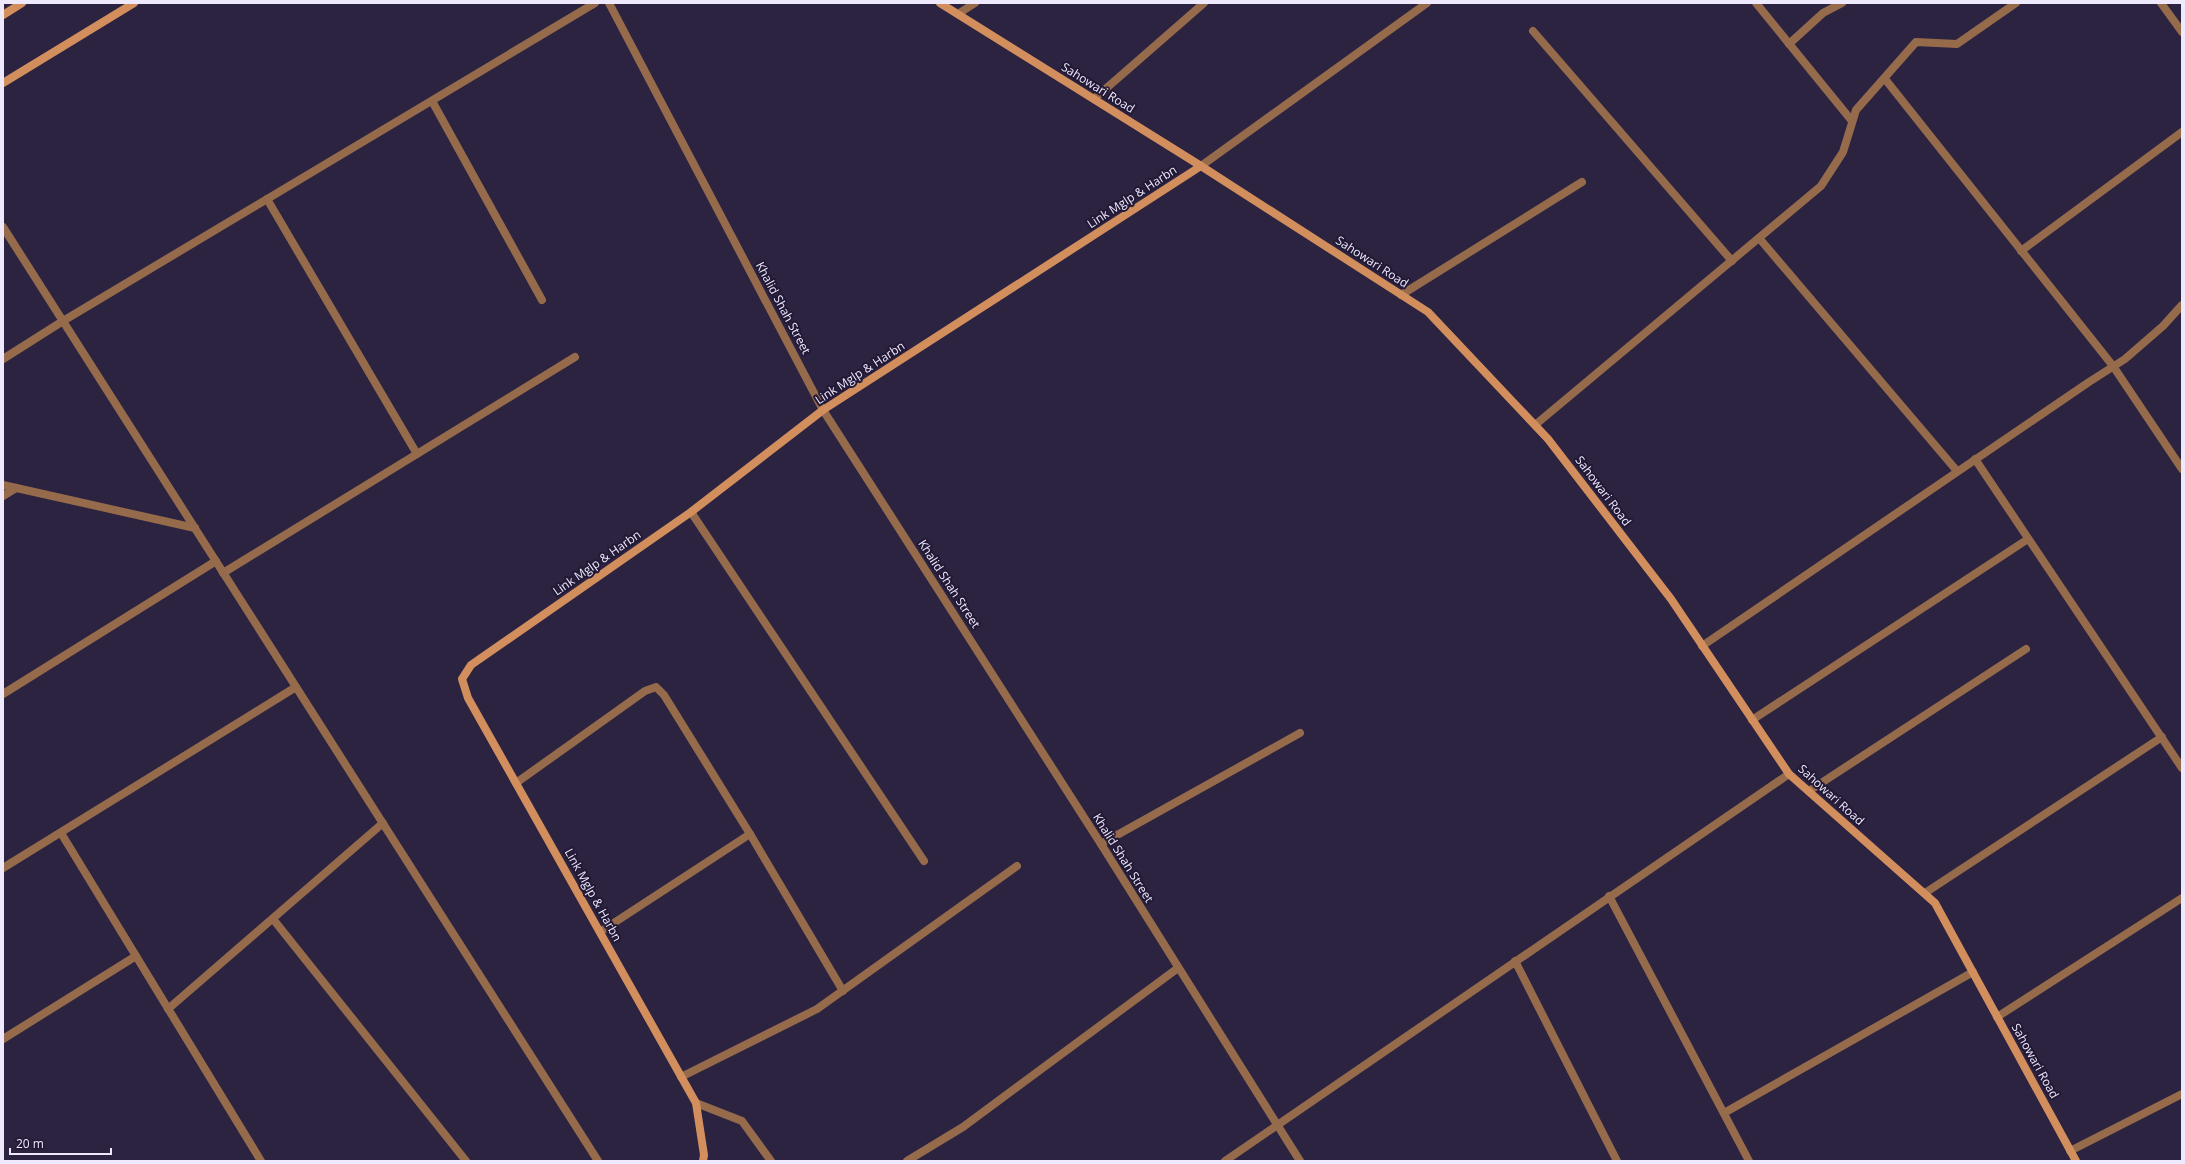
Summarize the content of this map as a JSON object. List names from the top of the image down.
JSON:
{
  "streets": {
    "street": ["Sahowari Road", "Link Mglp & Harbn", "Khalid Shah Street"]
  },
  "crossings": [
    ["Sahowari Road", "Link Mglp & Harbn"],
    ["Link Mglp & Harbn", "Khalid Shah Street"]
  ],
  "scale_bar": "20 m"
}
